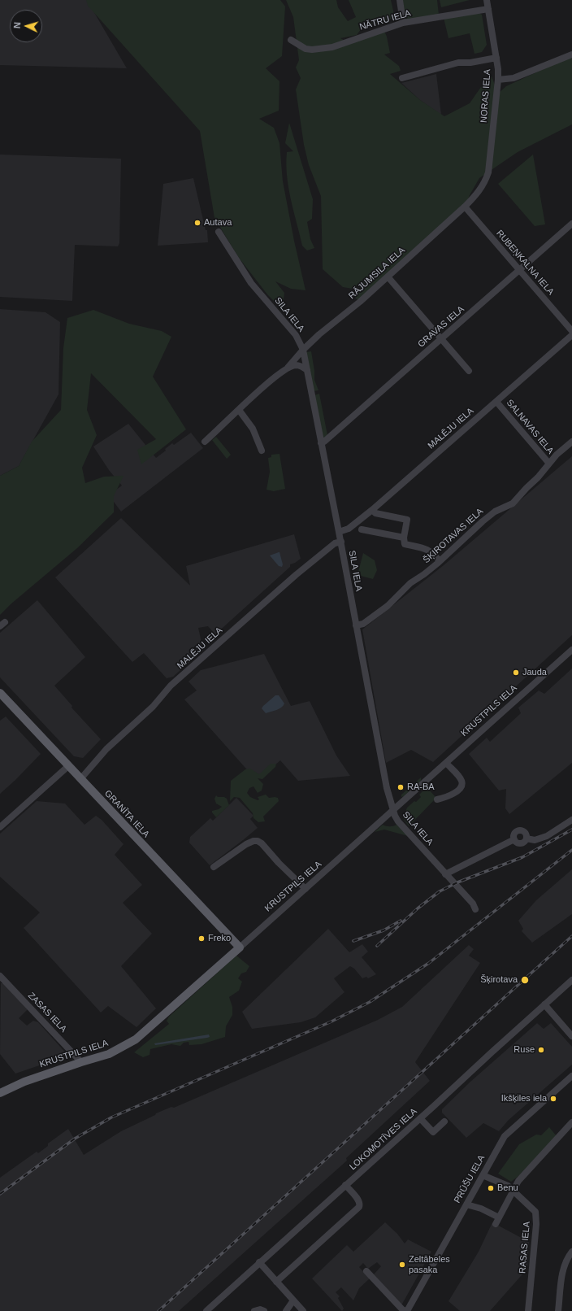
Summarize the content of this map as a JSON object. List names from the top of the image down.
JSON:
{
  "streets": {
    "main road": ["KRUSTPILS IELA", "GRANĪTA IELA"],
    "street": [
      "NĀTRU IELA",
      "NORAS IELA",
      "RUBEŅKALNA IELA",
      "RĀJUMSILA IELA",
      "SILA IELA",
      "GRAVAS IELA",
      "SALNAVAS IELA",
      "MALĒJU IELA",
      "ŠĶIROTAVAS IELA",
      "ZASAS IELA",
      "LOKOMOTĪVES IELA",
      "PRŪŠU IELA",
      "RASAS IELA"
    ]
  },
  "crossings": [
    ["NĀTRU IELA", "NORAS IELA"],
    ["NORAS IELA", "RĀJUMSILA IELA"],
    ["RUBEŅKALNA IELA", "RĀJUMSILA IELA"],
    ["RUBEŅKALNA IELA", "GRAVAS IELA"],
    ["RĀJUMSILA IELA", "SILA IELA"],
    ["SILA IELA", "GRAVAS IELA"],
    ["SILA IELA", "MALĒJU IELA"],
    ["SILA IELA", "ŠĶIROTAVAS IELA"],
    ["SILA IELA", "KRUSTPILS IELA"],
    ["SALNAVAS IELA", "MALĒJU IELA"],
    ["SALNAVAS IELA", "ŠĶIROTAVAS IELA"],
    ["MALĒJU IELA", "GRANĪTA IELA"],
    ["KRUSTPILS IELA", "GRANĪTA IELA"],
    ["KRUSTPILS IELA", "ZASAS IELA"],
    ["PRŪŠU IELA", "RASAS IELA"]
  ],
  "places": [
    "Autava",
    "Jauda",
    "RA-BA",
    "Freko",
    "Šķirotava",
    "Ruse",
    "Ikšķiles iela",
    "Benu",
    "Zeltābeles pasaka"
  ],
  "north": "left"
}
